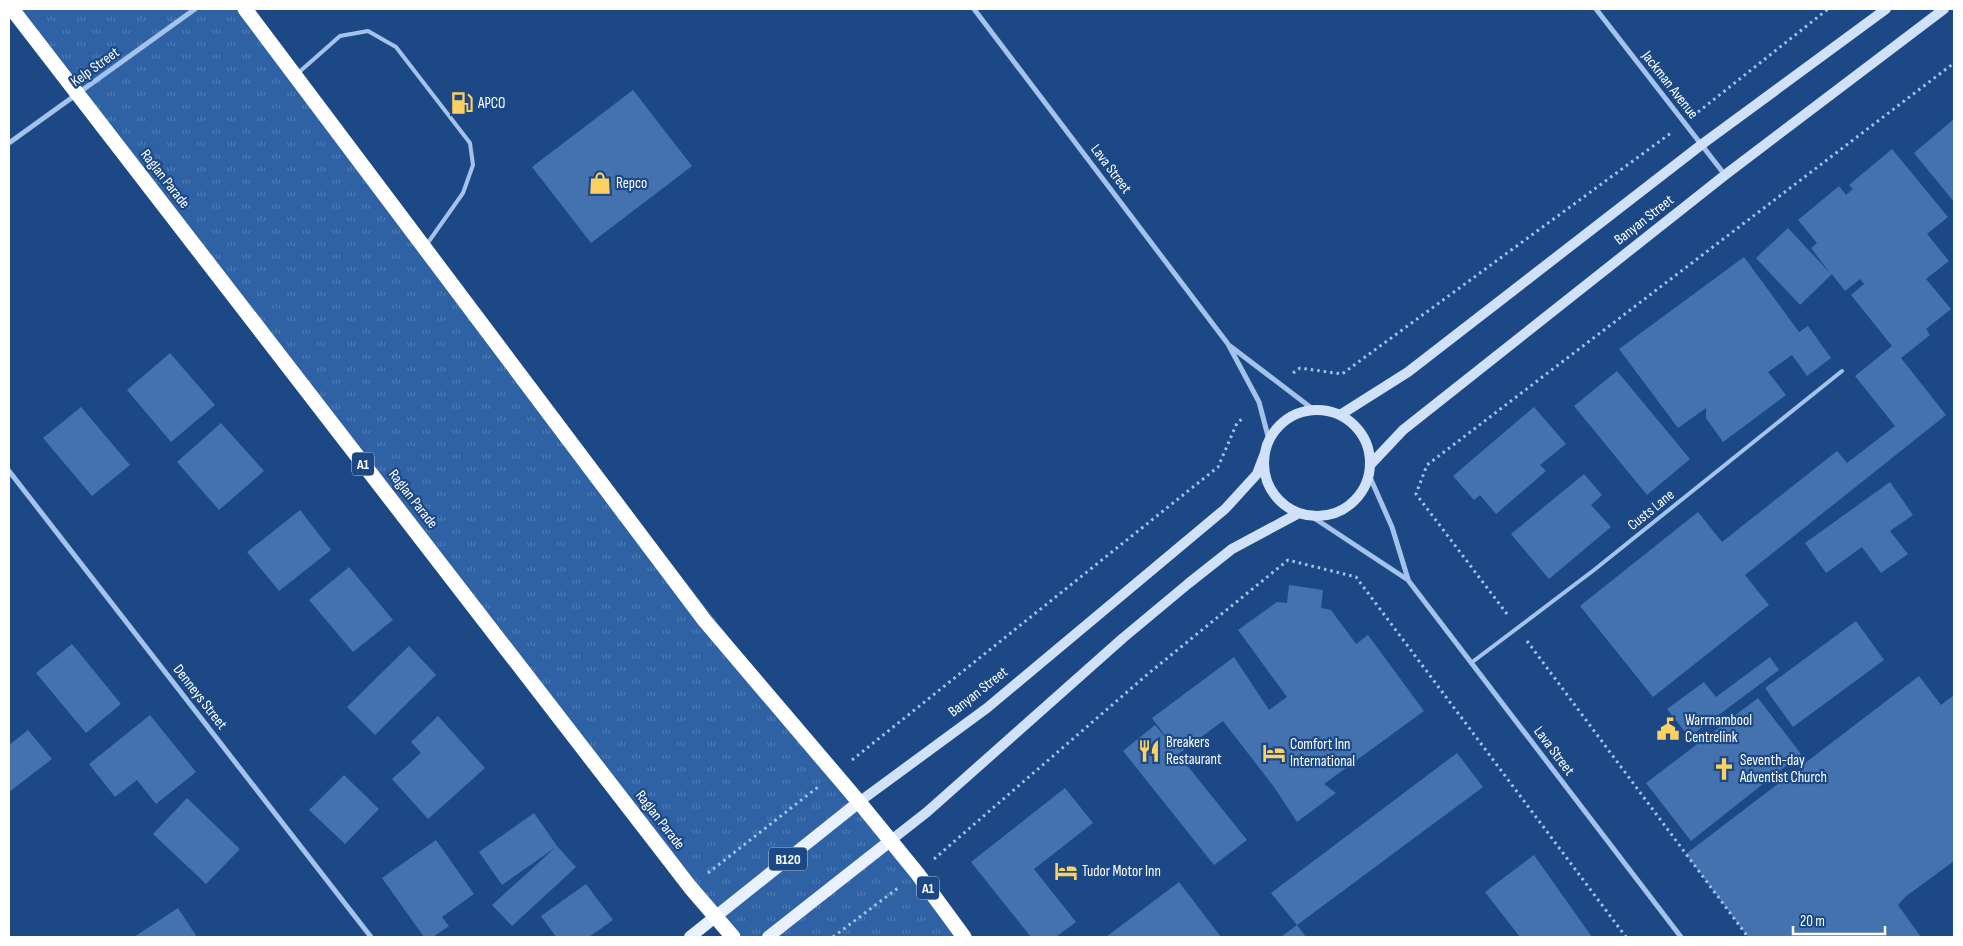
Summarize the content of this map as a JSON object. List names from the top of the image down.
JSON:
{
  "streets": {
    "highway": ["Raglan Parade", "A1"],
    "main road": ["Banyan Street", "B120"],
    "street": [
      "Kelp Street",
      "Jackman Avenue",
      "Lava Street",
      "Denneys Street"
    ],
    "lane": ["Custs Lane"]
  },
  "crossings": [
    ["Kelp Street", "Raglan Parade"],
    ["Jackman Avenue", "Banyan Street"],
    ["Lava Street", "Banyan Street"],
    ["Lava Street", "Custs Lane"],
    ["Raglan Parade", "Banyan Street"],
    ["Banyan Street", "A1"]
  ],
  "places": {
    "fuel station": ["APCO"],
    "shop": ["Repco"],
    "public building": ["Warrnambool Centrelink"],
    "restaurant": ["Breakers Restaurant"],
    "hotel": ["Comfort Inn International", "Tudor Motor Inn"],
    "church": ["Seventh-day Adventist Church"]
  },
  "scale_bar": "20 m"
}
